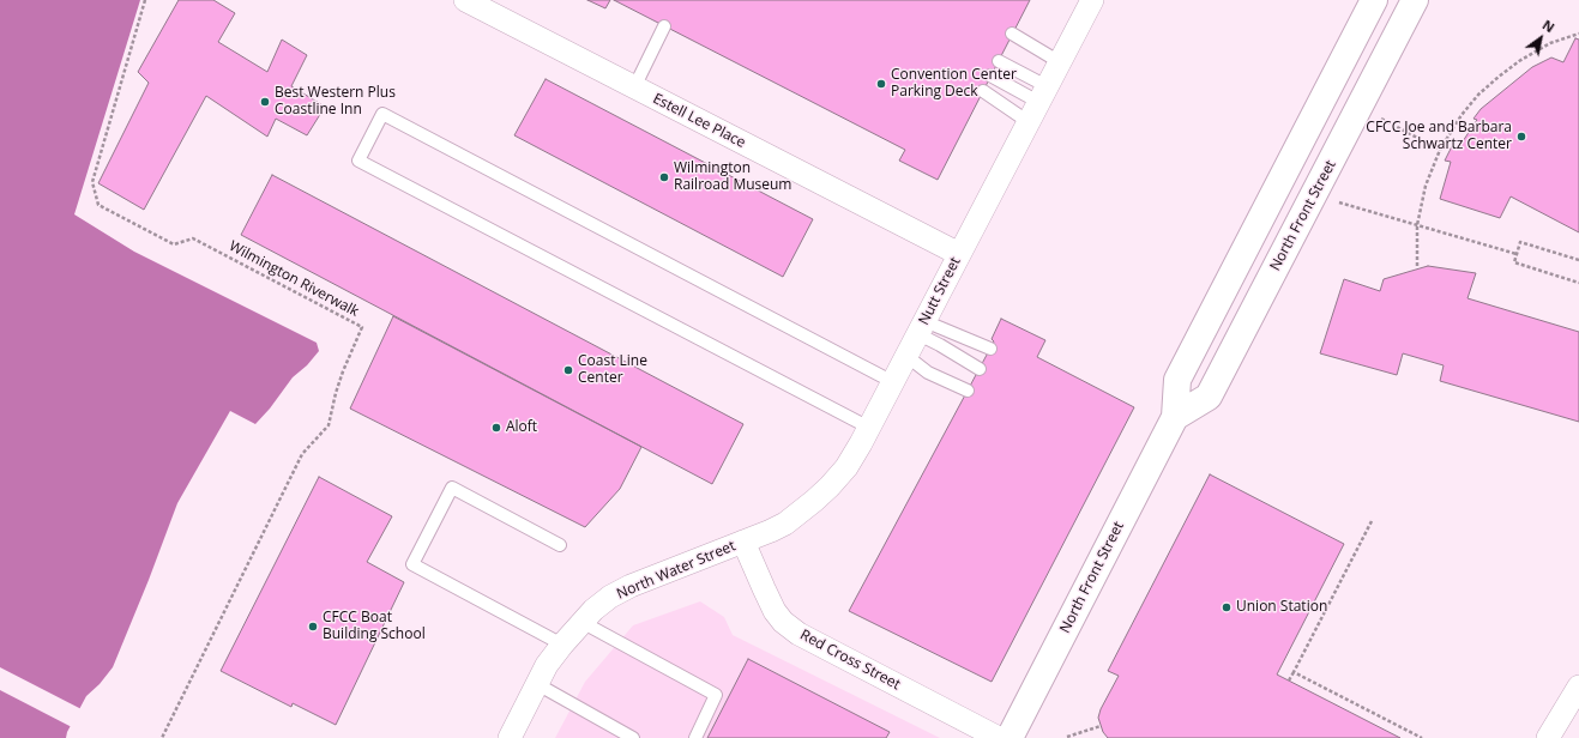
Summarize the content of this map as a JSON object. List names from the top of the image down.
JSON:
{
  "streets": {
    "main road": ["North Front Street"],
    "street": [
      "Estell Lee Place",
      "Nutt Street",
      "North Water Street",
      "Red Cross Street"
    ],
    "path": ["Wilmington Riverwalk"]
  },
  "crossings": [
    ["Estell Lee Place", "Nutt Street"],
    ["Nutt Street", "North Water Street"],
    ["Nutt Street", "Red Cross Street"],
    ["North Water Street", "Red Cross Street"]
  ],
  "places": [
    "Convention Center Parking Deck",
    "Best Western Plus Coastline Inn",
    "CFCC Joe and Barbara Schwartz Center",
    "Wilmington Railroad Museum",
    "Coast Line Center",
    "Aloft",
    "Union Station",
    "CFCC Boat Building School"
  ],
  "north": "top right"
}
